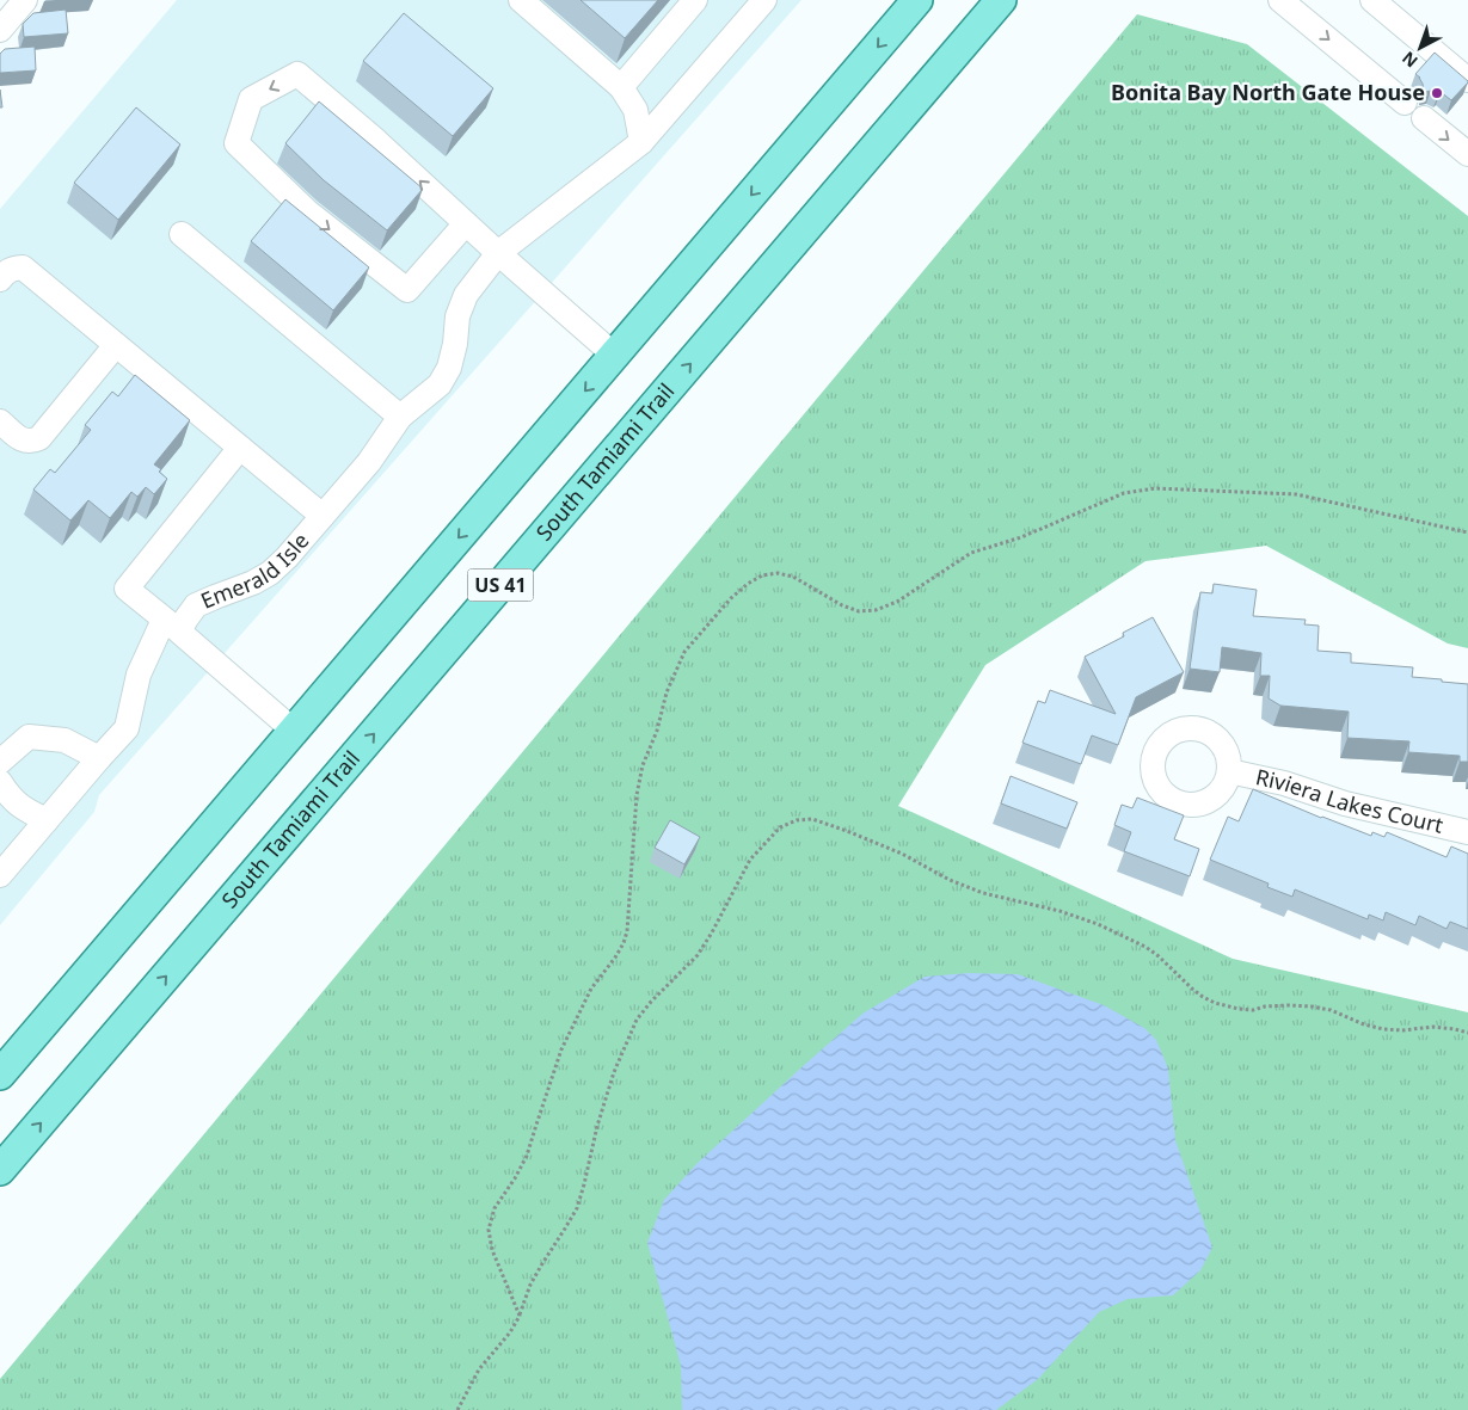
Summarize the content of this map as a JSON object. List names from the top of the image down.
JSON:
{
  "streets": {
    "main road": ["South Tamiami Trail", "US 41"],
    "street": ["Emerald Isle", "Riviera Lakes Court"]
  },
  "places": ["Bonita Bay North Gate House"],
  "north": "bottom left"
}
